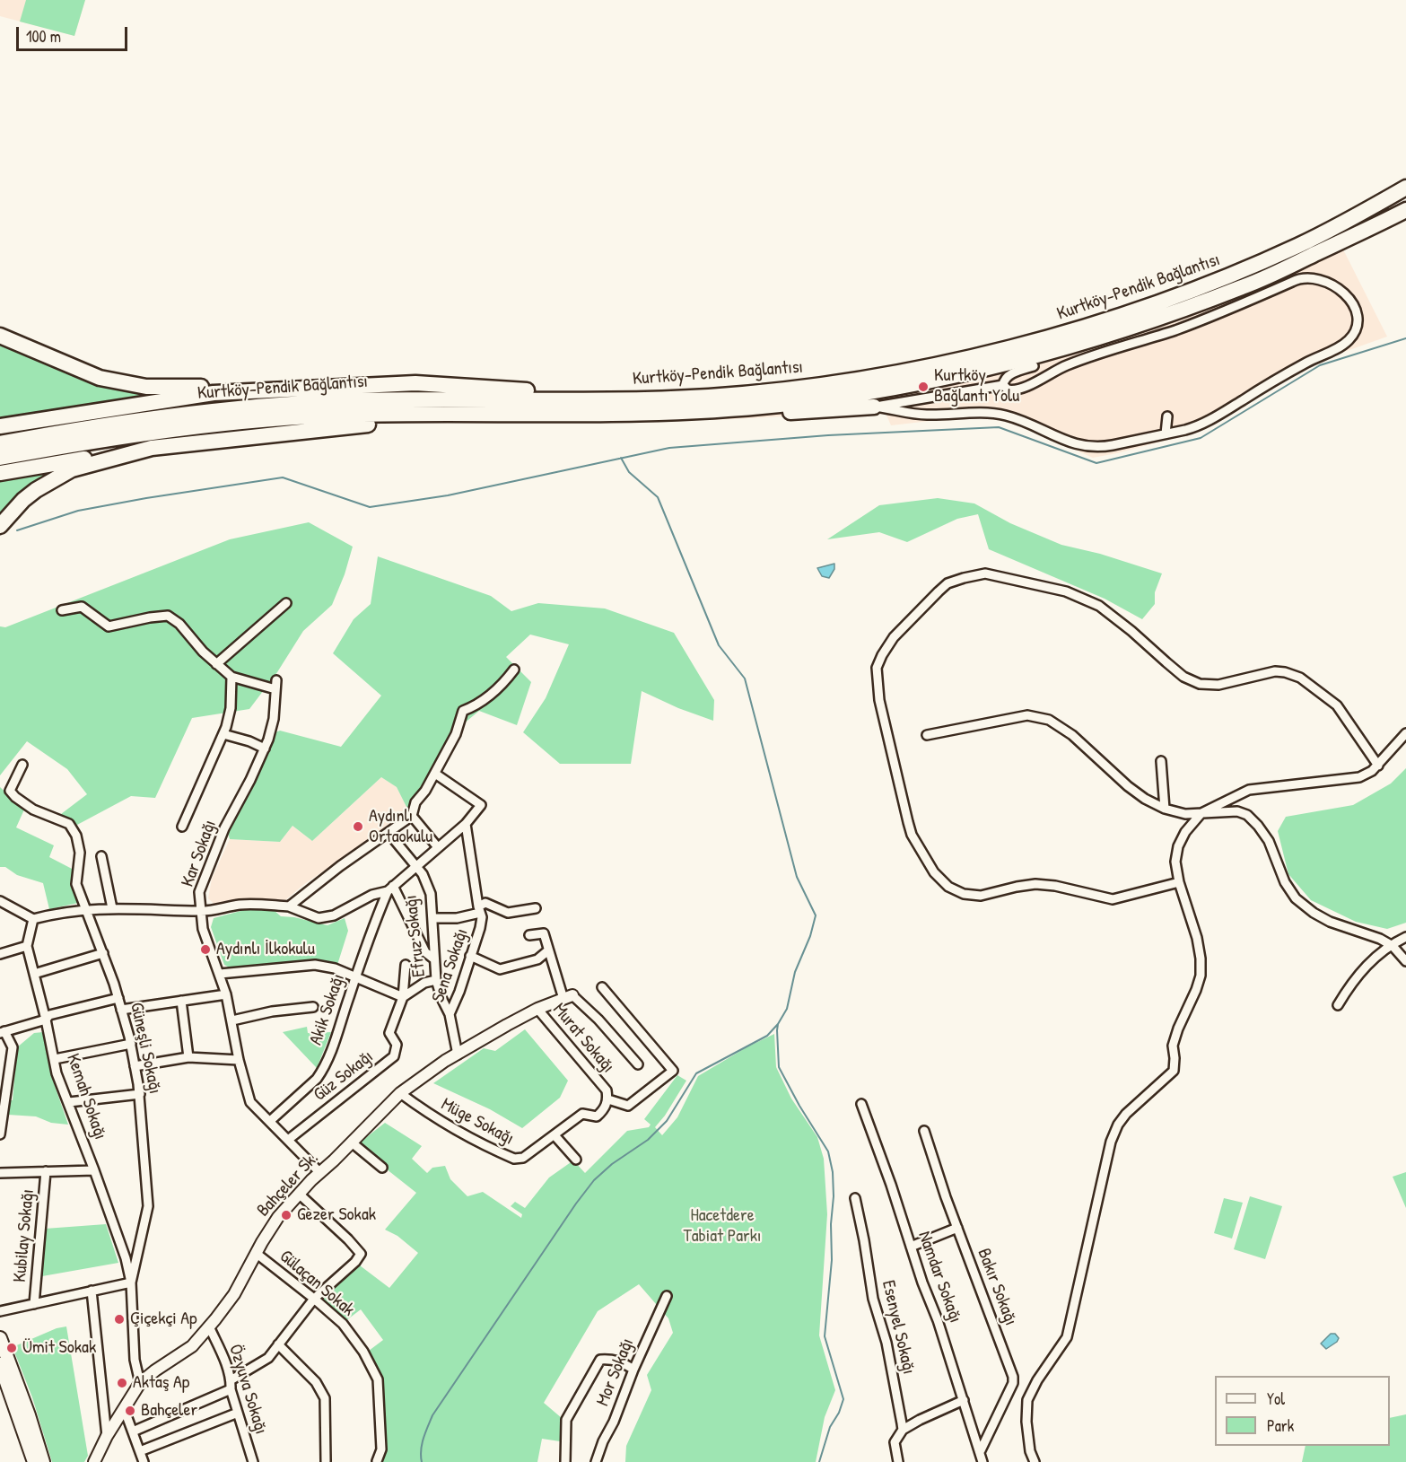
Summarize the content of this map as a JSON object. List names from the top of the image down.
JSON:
{
  "streets": {
    "highway": ["Kurtköy-Pendik Bağlantısı"],
    "street": [
      "Kar Sokağı",
      "Efruz Sokağı",
      "Sena Sokağı",
      "Akik Sokağı",
      "Murat Sokağı",
      "Güneşli Sokağı",
      "Güz Sokağı",
      "Kemah Sokağı",
      "Müge Sokağı",
      "Bahçeler Sk.",
      "Kubilay Sokağı",
      "Namdar Sokağı",
      "Gülaçan Sokak",
      "Bakır Sokağı",
      "Esenyel Sokağı",
      "Mor Sokağı",
      "Özyuva Sokağı"
    ]
  },
  "crossings": [
    ["Kar Sokağı", "Akik Sokağı"],
    ["Kar Sokağı", "Güz Sokağı"],
    ["Kar Sokağı", "Bahçeler Sk."],
    ["Efruz Sokağı", "Sena Sokağı"],
    ["Sena Sokağı", "Bahçeler Sk."],
    ["Murat Sokağı", "Müge Sokağı"],
    ["Murat Sokağı", "Bahçeler Sk."],
    ["Güneşli Sokağı", "Kemah Sokağı"],
    ["Güneşli Sokağı", "Bahçeler Sk."],
    ["Müge Sokağı", "Bahçeler Sk."],
    ["Bahçeler Sk.", "Gülaçan Sokak"],
    ["Bahçeler Sk.", "Özyuva Sokağı"],
    ["Namdar Sokağı", "Bakır Sokağı"]
  ],
  "parks": ["Hacetdere Tabiat Parkı"],
  "places": [
    "Kurtköy Bağlantı Yolu",
    "Aydınlı Ortaokulu",
    "Aydınlı İlkokulu",
    "Gezer Sokak",
    "Çiçekçi Ap",
    "Ümit Sokak",
    "Aktaş Ap",
    "Bahçeler"
  ],
  "legend": ["Yol", "Park"],
  "scale_bar": "100 m"
}
